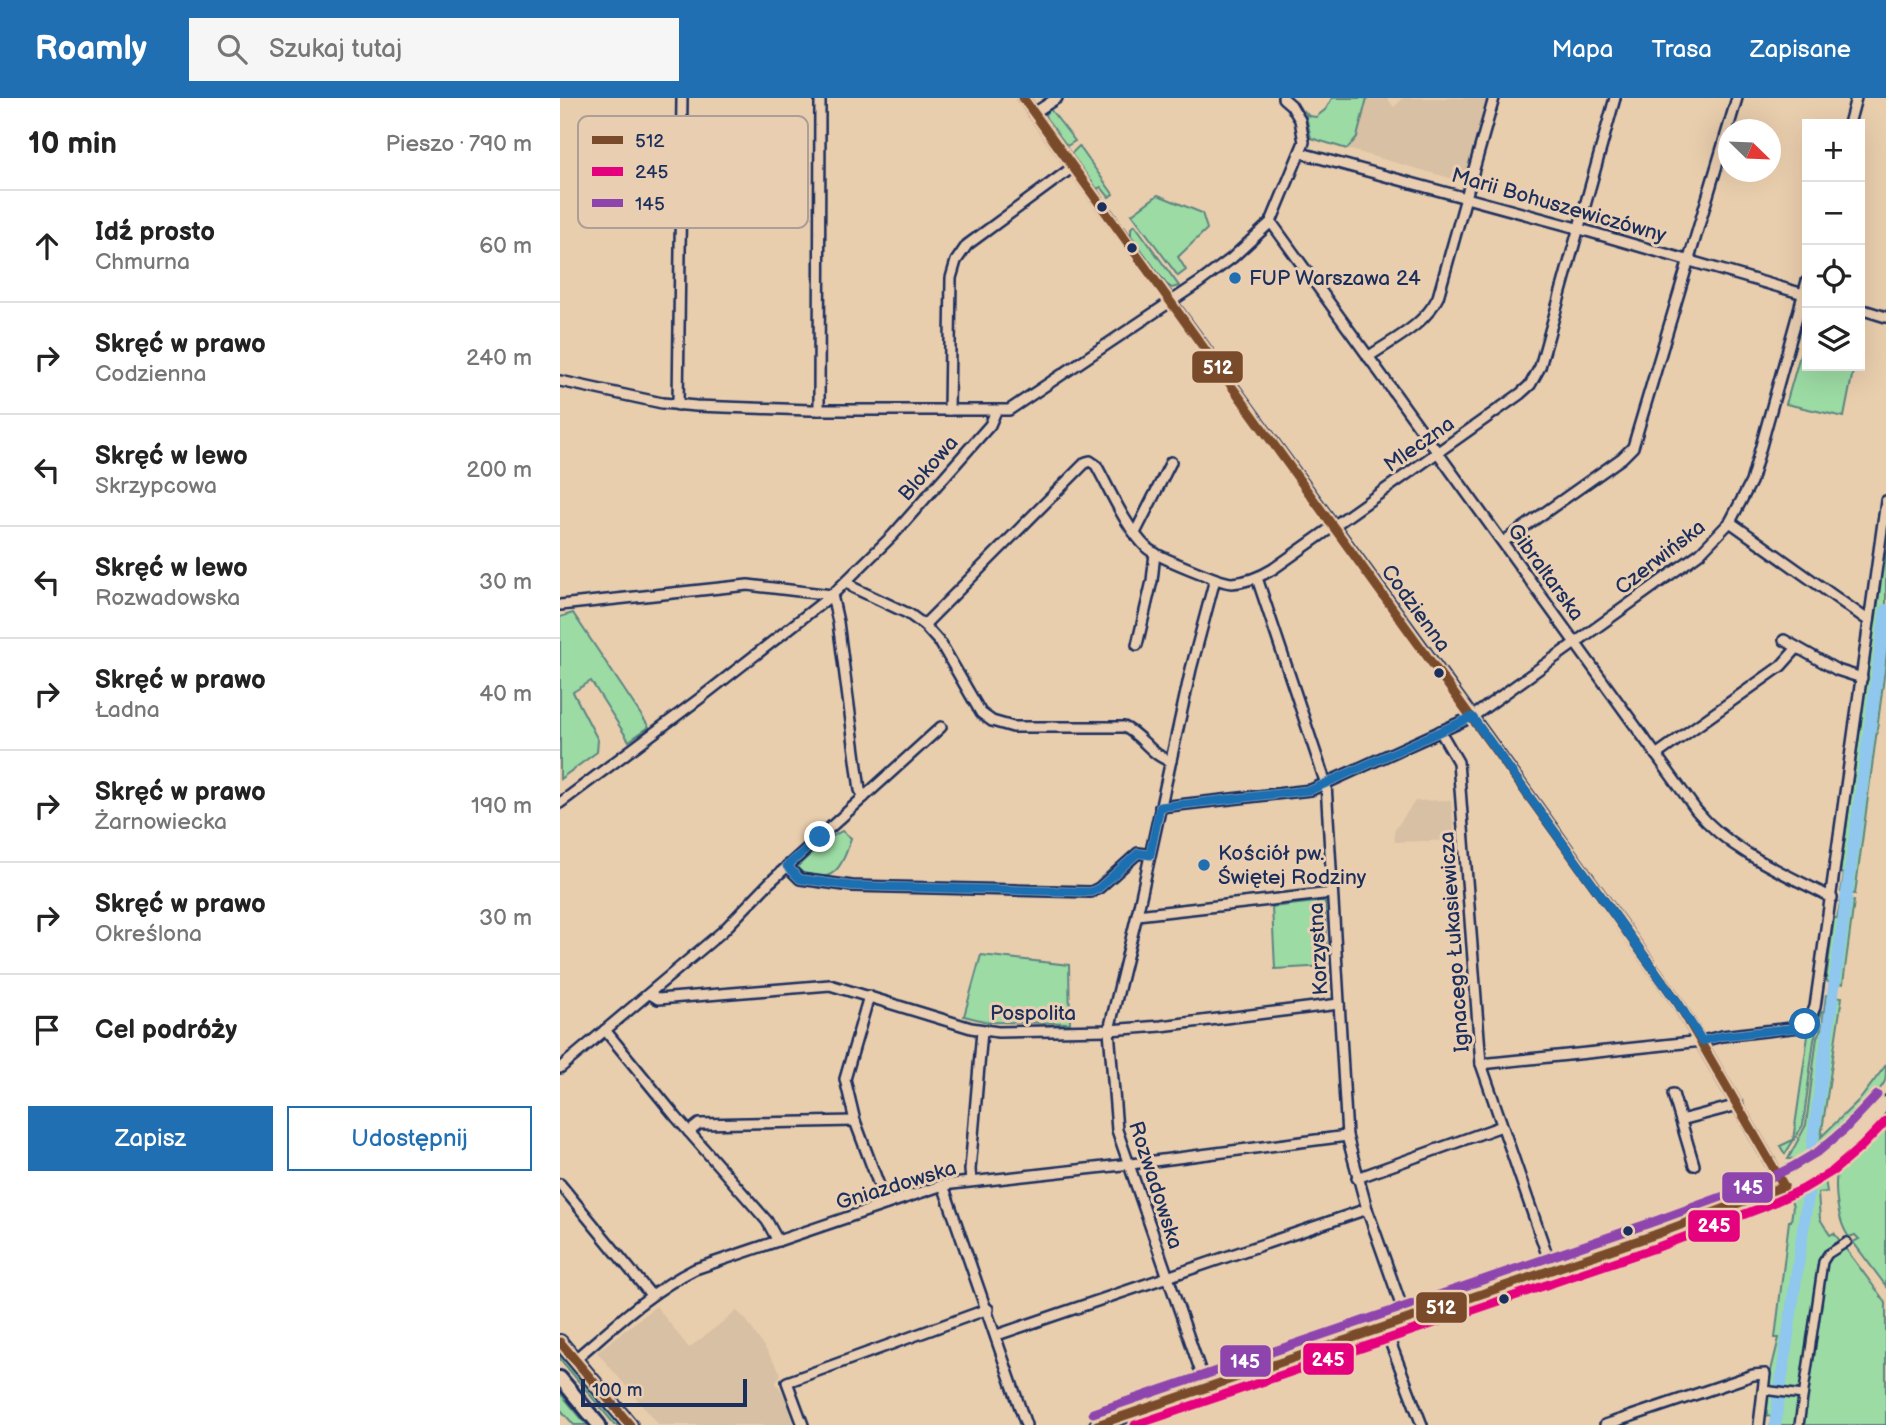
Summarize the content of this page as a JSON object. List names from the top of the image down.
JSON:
{
  "streets": {
    "street": [
      "Marii Bohuszewiczówny",
      "Mleczna",
      "Blokowa",
      "Czerwińska",
      "Gibraltarska",
      "Codzienna",
      "Ignacego Łukasiewicza",
      "Korzystna",
      "Pospolita",
      "Gniazdowska",
      "Rozwadowska"
    ]
  },
  "crossings": [
    ["Marii Bohuszewiczówny", "Mleczna"],
    ["Mleczna", "Gibraltarska"],
    ["Mleczna", "Codzienna"],
    ["Mleczna", "Korzystna"],
    ["Mleczna", "Rozwadowska"],
    ["Czerwińska", "Gibraltarska"],
    ["Czerwińska", "Codzienna"],
    ["Czerwińska", "Ignacego Łukasiewicza"],
    ["Czerwińska", "Korzystna"],
    ["Czerwińska", "Rozwadowska"],
    ["Korzystna", "Pospolita"],
    ["Korzystna", "Gniazdowska"],
    ["Pospolita", "Rozwadowska"],
    ["Gniazdowska", "Rozwadowska"]
  ],
  "places": ["FUP Warszawa 24", "Kościół pw. Świętej Rodziny"],
  "lines": ["transit line 512", "transit line 145", "transit line 245"],
  "legend": ["512", "245", "145"],
  "scale_bar": "100 m",
  "north": "bottom right",
  "page": {
    "header": "Roamly",
    "search": "Szukaj tutaj",
    "nav": ["Mapa", "Trasa", "Zapisane"],
    "heading": ["10 min", "Pieszo · 790 m"],
    "map_buttons": ["+", "−"],
    "list": [
      ["Idź prosto", "Chmurna", "60 m"],
      ["Skręć w prawo", "Codzienna", "240 m"],
      ["Skręć w lewo", "Skrzypcowa", "200 m"],
      ["Skręć w lewo", "Rozwadowska", "30 m"],
      ["Skręć w prawo", "Ładna", "40 m"],
      ["Skręć w prawo", "Żarnowiecka", "190 m"],
      ["Skręć w prawo", "Określona", "30 m"],
      "Cel podróży"
    ],
    "buttons": ["Zapisz", "Udostępnij"],
    "scale": "100 m"
  }
}
